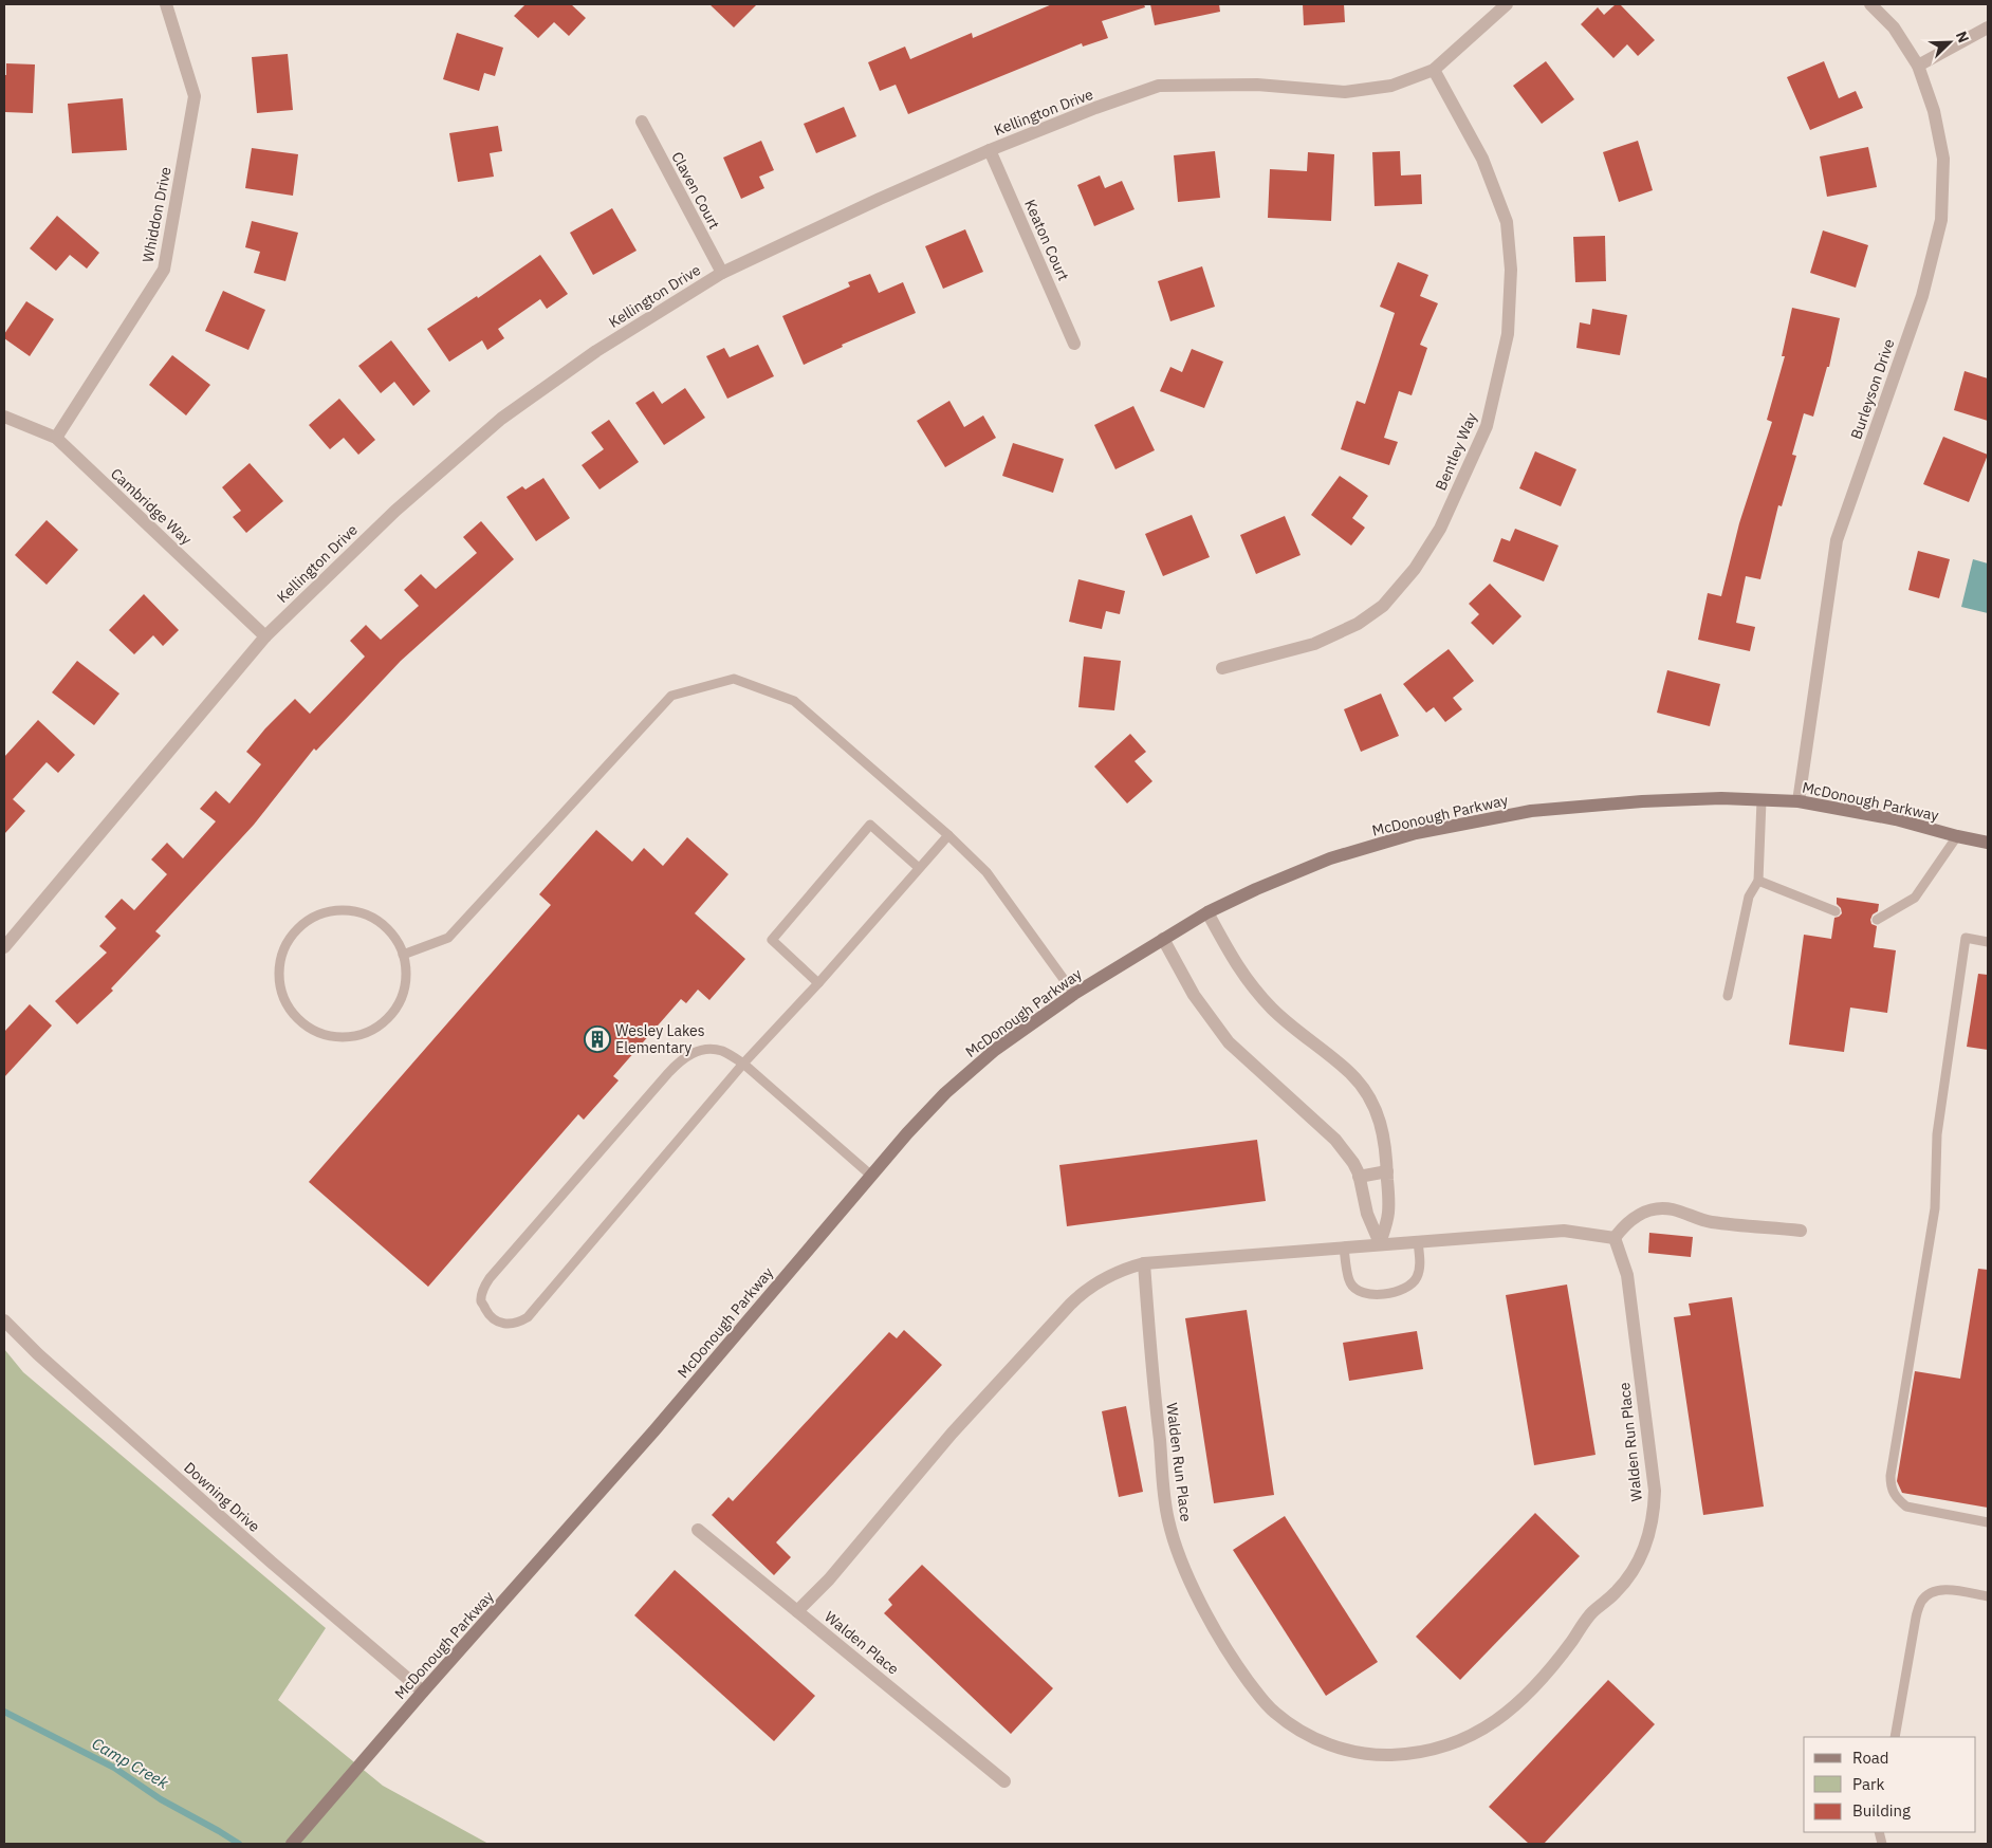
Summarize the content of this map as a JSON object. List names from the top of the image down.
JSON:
{
  "streets": {
    "street": [
      "Kellington Drive",
      "Claven Court",
      "Whiddon Drive",
      "Keaton Court",
      "Burleyson Drive",
      "Bentley Way",
      "Cambridge Way",
      "McDonough Parkway",
      "Walden Run Place",
      "Downing Drive",
      "Walden Place"
    ]
  },
  "crossings": [
    ["Kellington Drive", "Claven Court"],
    ["Kellington Drive", "Keaton Court"],
    ["Kellington Drive", "Bentley Way"],
    ["Kellington Drive", "Cambridge Way"],
    ["Whiddon Drive", "Cambridge Way"],
    ["Burleyson Drive", "McDonough Parkway"],
    ["McDonough Parkway", "Downing Drive"]
  ],
  "water": ["Camp Creek"],
  "places": {
    "building": ["Wesley Lakes Elementary"]
  },
  "legend": ["Road", "Park", "Building"],
  "north": "top right"
}
